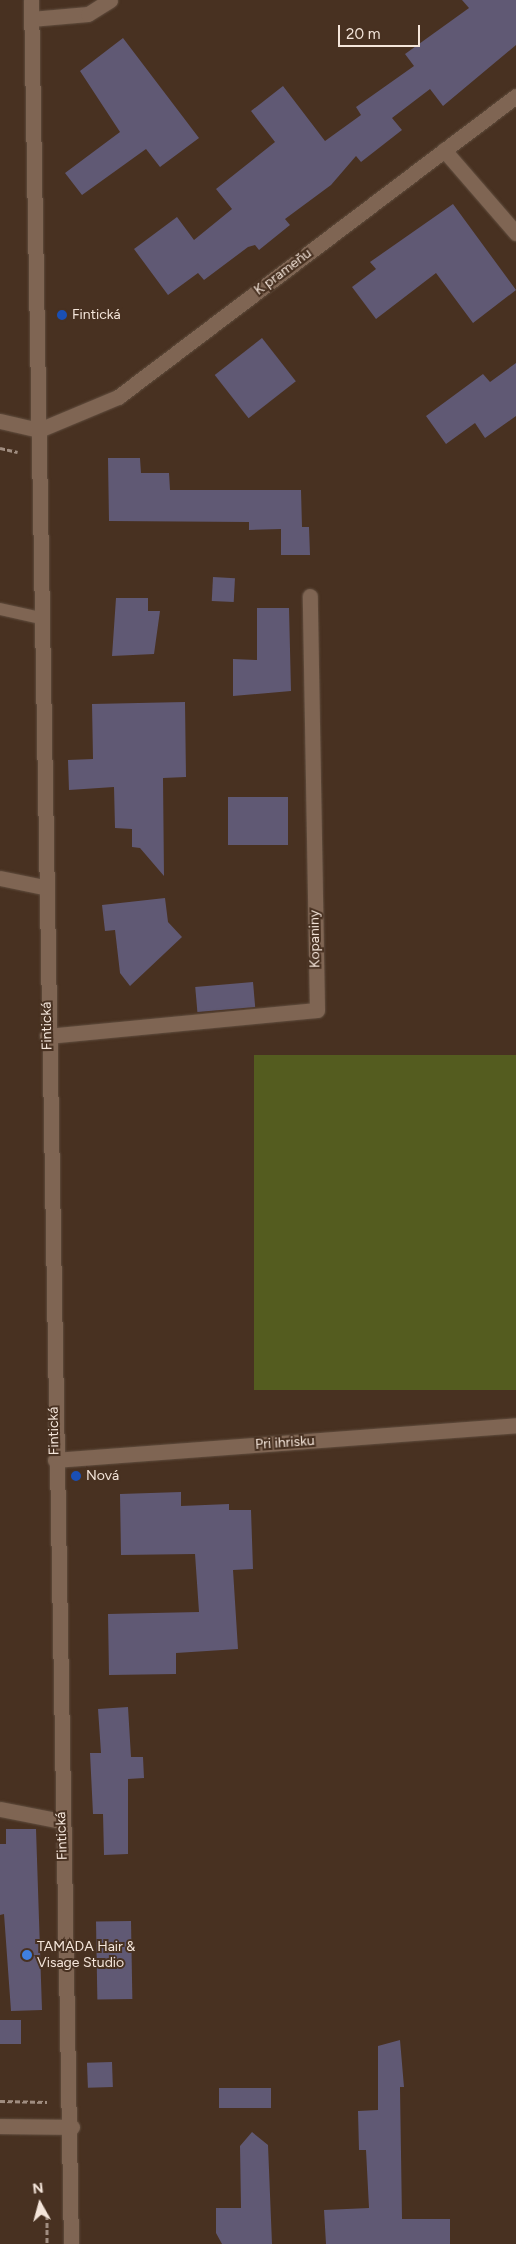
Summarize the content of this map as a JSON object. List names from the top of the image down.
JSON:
{
  "streets": {
    "street": [
      "K prameňu",
      "Kopaniny",
      "Fintická",
      "Pri ihrisku"
    ]
  },
  "crossings": [
    ["K prameňu", "Fintická"],
    ["Kopaniny", "Fintická"],
    ["Fintická", "Pri ihrisku"]
  ],
  "places": ["Fintická", "Nová", "TAMADA Hair & Visage Studio"],
  "scale_bar": "20 m",
  "north": "top"
}
